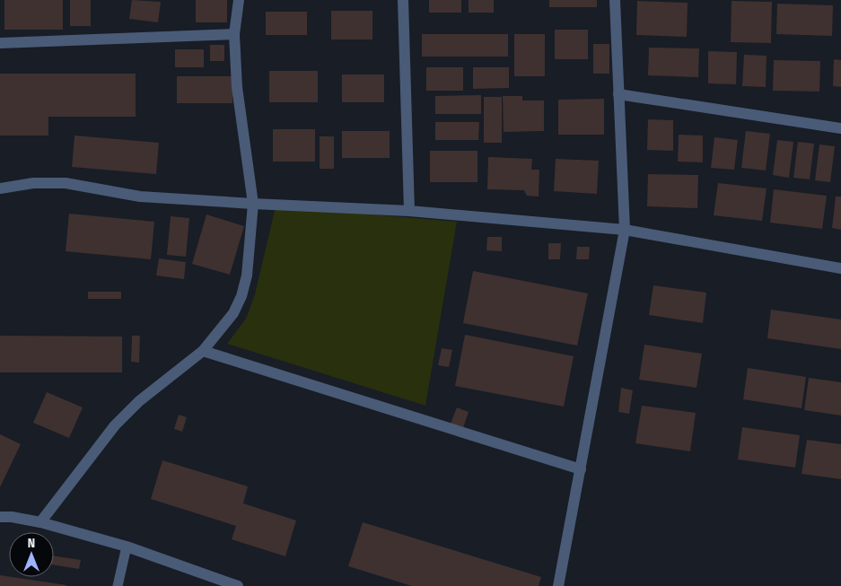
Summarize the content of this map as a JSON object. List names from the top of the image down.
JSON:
{
  "north": "top"
}
